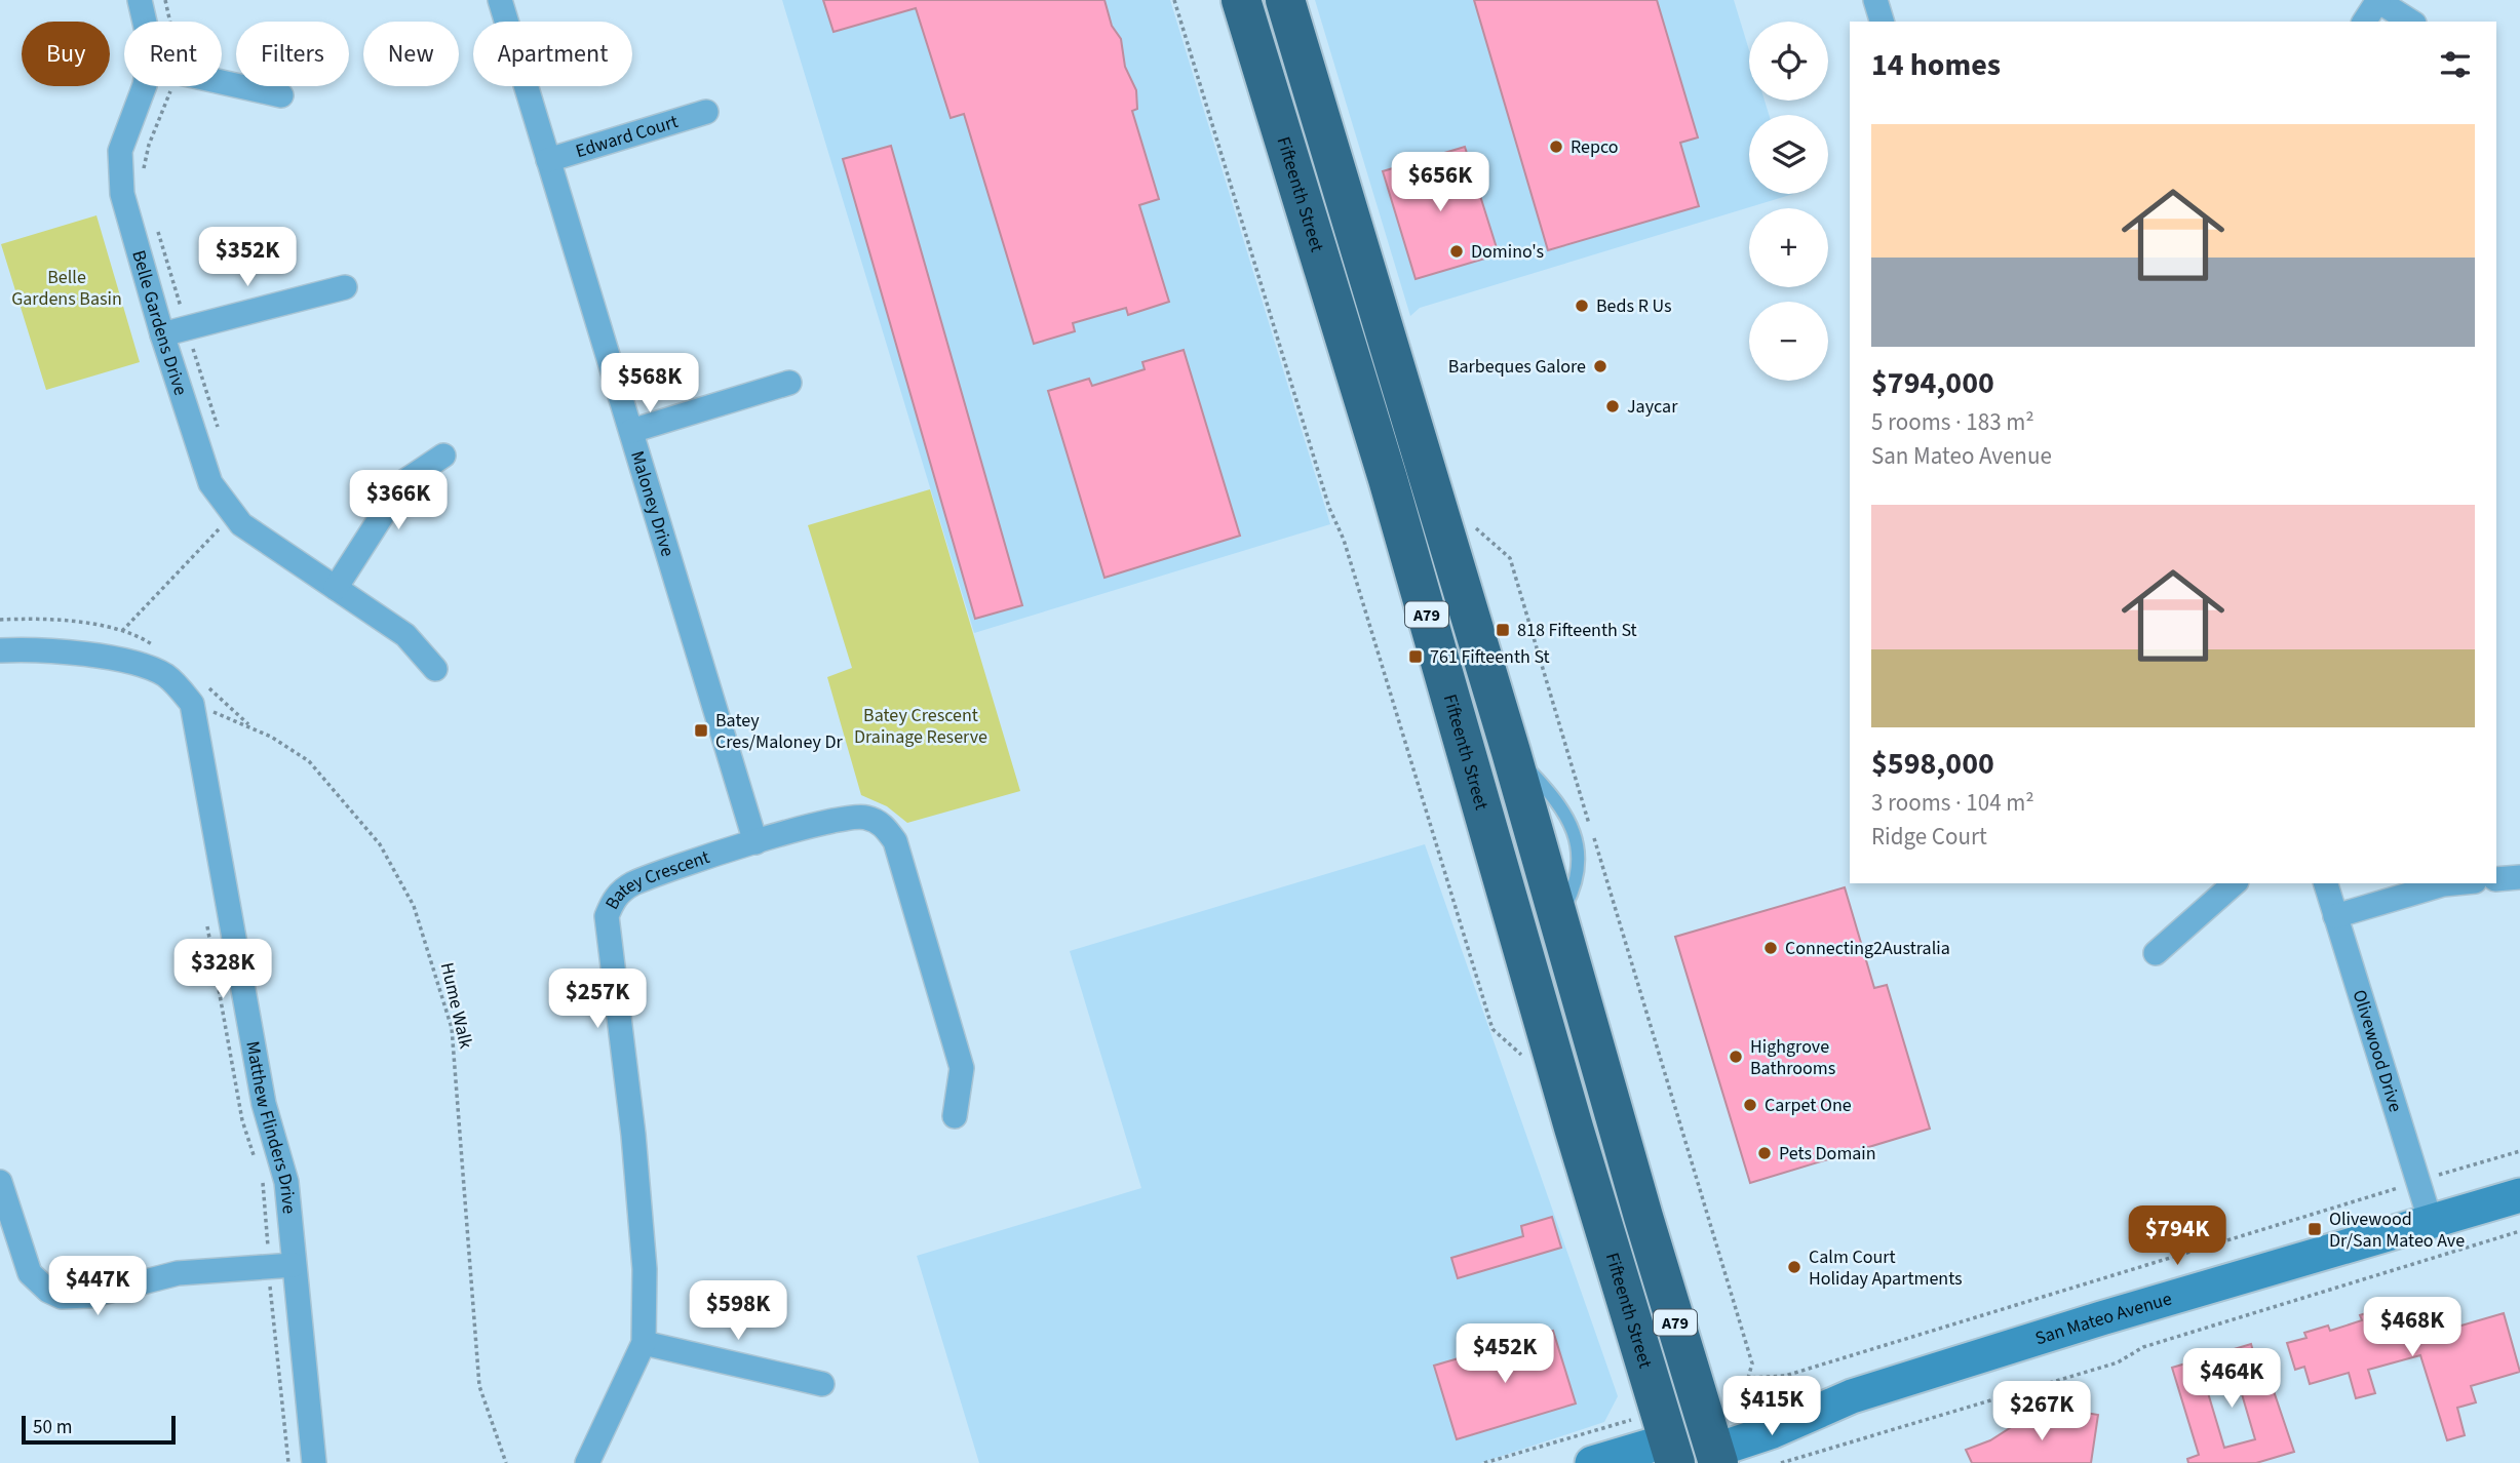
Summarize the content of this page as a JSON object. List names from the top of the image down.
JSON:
{
  "streets": {
    "highway": ["Fifteenth Street", "A79"],
    "street": [
      "Edward Court",
      "Belle Gardens Drive",
      "Maloney Drive",
      "Batey Crescent",
      "Olivewood Drive",
      "Matthew Flinders Drive",
      "San Mateo Avenue"
    ],
    "path": ["Hume Walk"]
  },
  "crossings": [
    ["Edward Court", "Maloney Drive"],
    ["Maloney Drive", "Batey Crescent"],
    ["A79", "San Mateo Avenue"],
    ["Hume Walk", "Matthew Flinders Drive"],
    ["Olivewood Drive", "San Mateo Avenue"]
  ],
  "parks": ["Belle Gardens Basin", "Batey Crescent Drainage Reserve"],
  "places": {
    "other": [
      "Repco",
      "Domino's",
      "Beds R Us",
      "Barbeques Galore",
      "Jaycar",
      "Connecting2Australia",
      "Highgrove Bathrooms",
      "Carpet One",
      "Pets Domain",
      "Calm Court Holiday Apartments"
    ],
    "transit": [
      "818 Fifteenth St",
      "761 Fifteenth St",
      "Batey Cres/Maloney Dr",
      "Olivewood Dr/San Mateo Ave"
    ]
  },
  "scale_bar": "50 m",
  "page": {
    "map_buttons": ["+", "−"],
    "chip": [
      "Buy",
      "Rent",
      "Filters",
      "New",
      "Apartment"
    ],
    "heading": "14 homes",
    "list": [
      {
        "name": "$794,000",
        "note": "5 rooms · 183 m² · San Mateo Avenue"
      },
      {
        "name": "$598,000",
        "note": "3 rooms · 104 m² · Ridge Court"
      }
    ],
    "price": [
      "$656K",
      "$352K",
      "$568K",
      "$366K",
      "$328K",
      "$257K",
      "$794K",
      "$447K",
      "$598K",
      "$468K",
      "$452K",
      "$464K",
      "$415K",
      "$267K"
    ],
    "scale": "50 m"
  }
}
